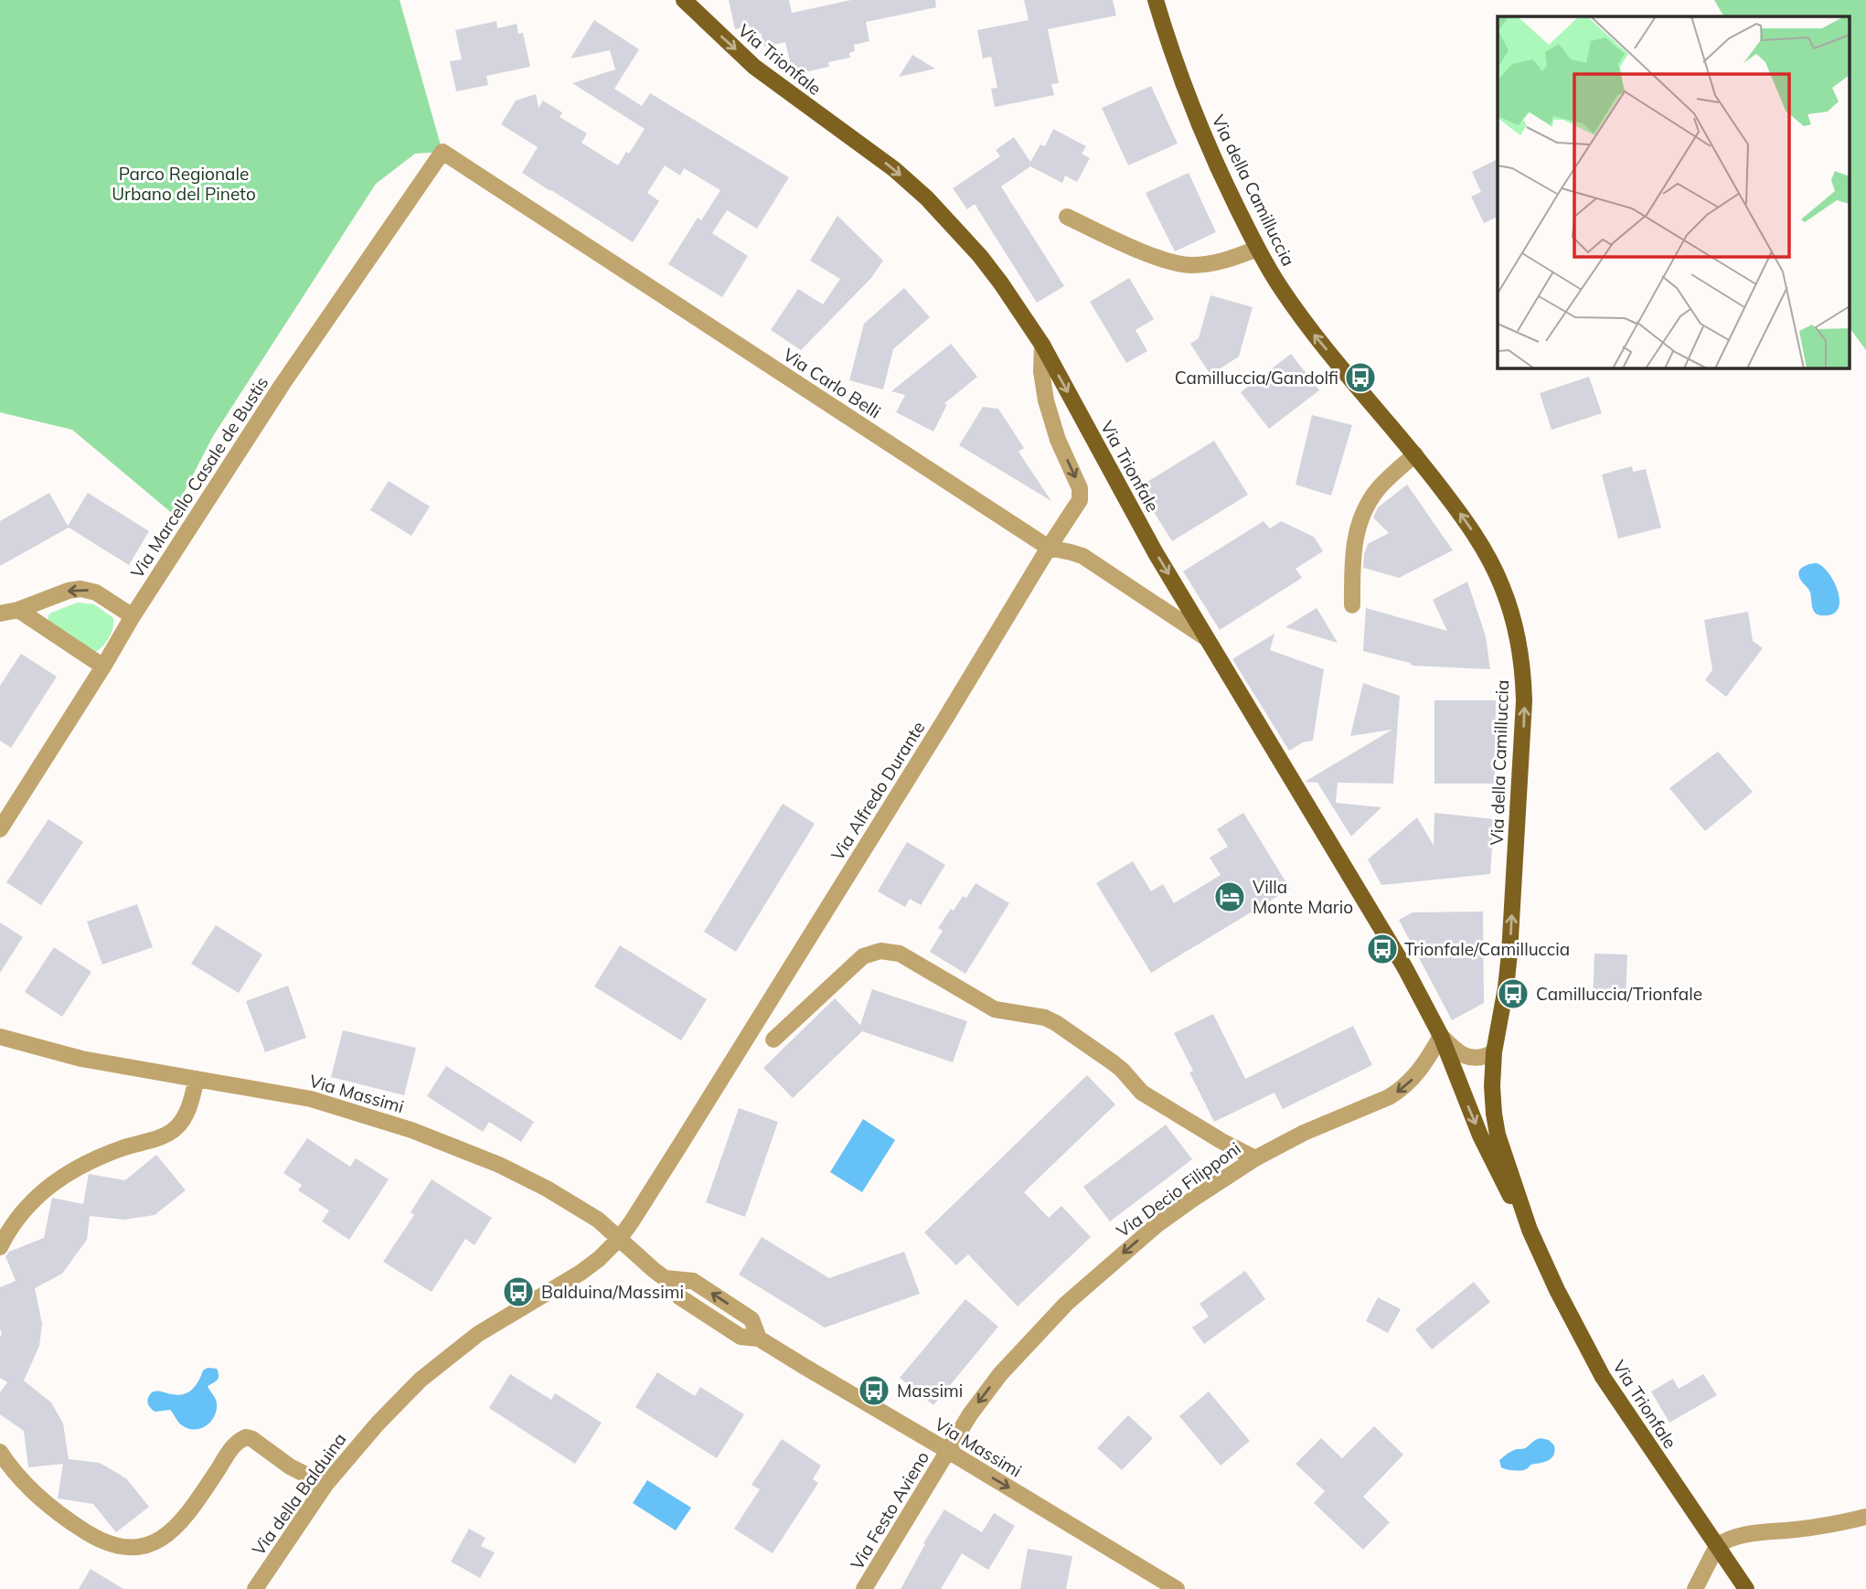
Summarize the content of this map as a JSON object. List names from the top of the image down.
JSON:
{
  "streets": {
    "main road": ["Via Trionfale", "Via della Camilluccia"],
    "street": [
      "Via Carlo Belli",
      "Via Marcello Casale de Bustis",
      "Via Alfredo Durante",
      "Via Massimi",
      "Via Decio Filipponi",
      "Via della Balduina",
      "Via Festo Avieno"
    ]
  },
  "crossings": [
    ["Via Trionfale", "Via della Camilluccia"],
    ["Via Trionfale", "Via Carlo Belli"],
    ["Via Trionfale", "Via Alfredo Durante"],
    ["Via Trionfale", "Via Decio Filipponi"],
    ["Via Carlo Belli", "Via Marcello Casale de Bustis"],
    ["Via Carlo Belli", "Via Alfredo Durante"],
    ["Via Alfredo Durante", "Via Massimi"],
    ["Via Alfredo Durante", "Via della Balduina"],
    ["Via Massimi", "Via Decio Filipponi"],
    ["Via Massimi", "Via della Balduina"],
    ["Via Massimi", "Via Festo Avieno"],
    ["Via Decio Filipponi", "Via Festo Avieno"]
  ],
  "one_way": ["Via Trionfale", "Via della Camilluccia", "Via Decio Filipponi"],
  "parks": ["Parco Regionale Urbano del Pineto"],
  "places": {
    "bus stop": [
      "Camilluccia/Gandolfi",
      "Trionfale/Camilluccia",
      "Camilluccia/Trionfale",
      "Balduina/Massimi",
      "Massimi"
    ],
    "hotel": ["Villa Monte Mario"]
  }
}
